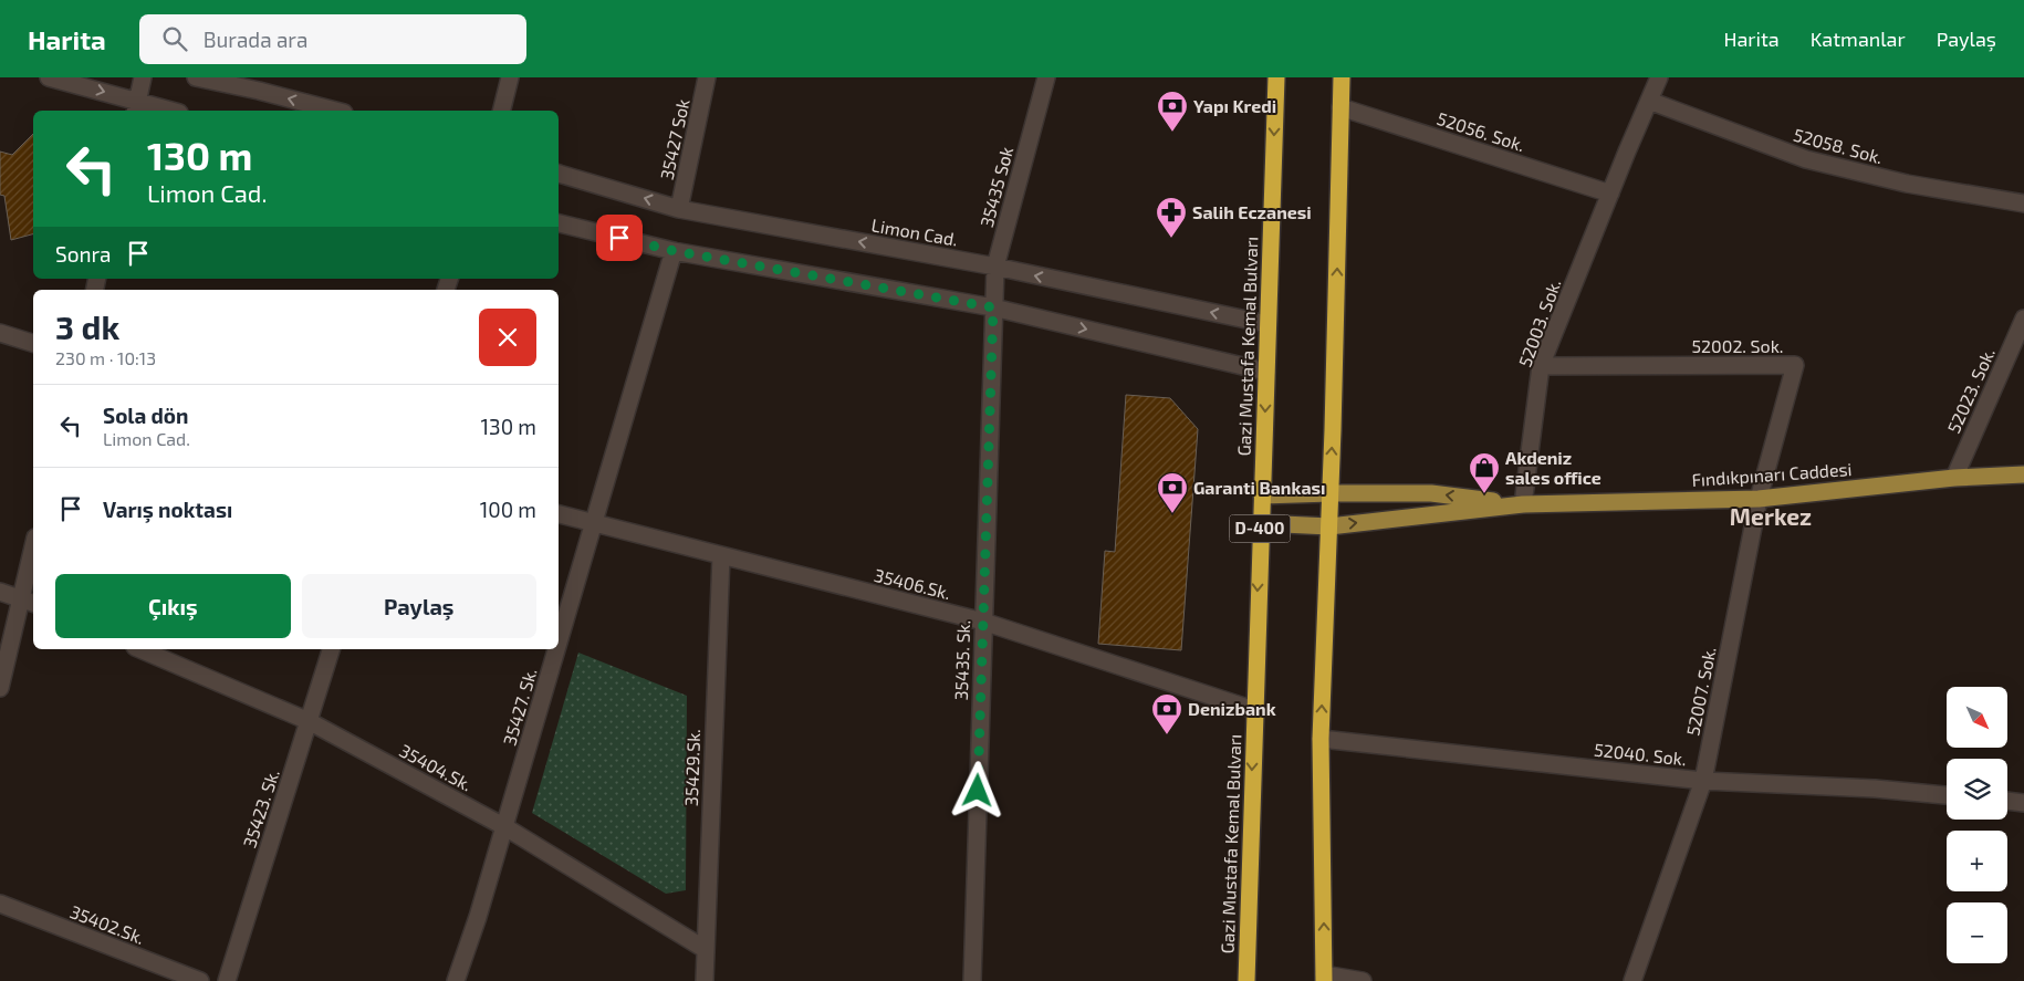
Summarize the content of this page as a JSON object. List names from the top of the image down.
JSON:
{
  "streets": {
    "highway": ["Gazi Mustafa Kemal Bulvarı", "D-400"],
    "main road": ["Fındıkpınarı Caddesi"],
    "street": [
      "52056. Sok.",
      "35427 Sok",
      "52058. Sok.",
      "35435 Sok",
      "Limon Cad.",
      "52003. Sok.",
      "52002. Sok.",
      "52023. Sok.",
      "35406.Sk.",
      "35435. Sk.",
      "52007. Sok.",
      "35427. Sk.",
      "52040. Sok.",
      "35404.Sk.",
      "35429.Sk.",
      "35423. Sk.",
      "35402.Sk."
    ]
  },
  "crossings": [
    ["52056. Sok.", "52003. Sok."],
    ["35427 Sok", "Limon Cad."],
    ["52058. Sok.", "52003. Sok."],
    ["35435 Sok", "Limon Cad."],
    ["35435 Sok", "35435. Sk."],
    ["Limon Cad.", "Gazi Mustafa Kemal Bulvarı"],
    ["52003. Sok.", "52002. Sok."],
    ["52003. Sok.", "Fındıkpınarı Caddesi"],
    ["Gazi Mustafa Kemal Bulvarı", "Fındıkpınarı Caddesi"],
    ["Gazi Mustafa Kemal Bulvarı", "35406.Sk."],
    ["52002. Sok.", "Fındıkpınarı Caddesi"],
    ["52002. Sok.", "52007. Sok."],
    ["52023. Sok.", "Fındıkpınarı Caddesi"],
    ["Fındıkpınarı Caddesi", "52007. Sok."],
    ["35406.Sk.", "35435. Sk."],
    ["35406.Sk.", "35427. Sk."],
    ["35406.Sk.", "35429.Sk."],
    ["52007. Sok.", "52040. Sok."],
    ["35427. Sk.", "35404.Sk."],
    ["35404.Sk.", "35429.Sk."],
    ["35404.Sk.", "35423. Sk."]
  ],
  "districts": ["Merkez"],
  "places": {
    "bank": ["Yapı Kredi", "Garanti Bankası", "Denizbank"],
    "pharmacy": ["Salih Eczanesi"],
    "shop": ["Akdeniz sales office"]
  },
  "north": "bottom right",
  "page": {
    "header": "Harita",
    "search": "Burada ara",
    "nav": ["Harita", "Katmanlar", "Paylaş"],
    "turn": ["130 m", "Limon Cad."],
    "then": "Sonra",
    "heading": ["3 dk", "230 m · 10:13"],
    "list": [
      {
        "name": "Sola dön",
        "note": "Limon Cad.",
        "value": "130 m"
      },
      {
        "name": "Varış noktası",
        "value": "100 m"
      }
    ],
    "buttons": ["Çıkış", "Paylaş"],
    "map_buttons": ["+", "−"]
  }
}
